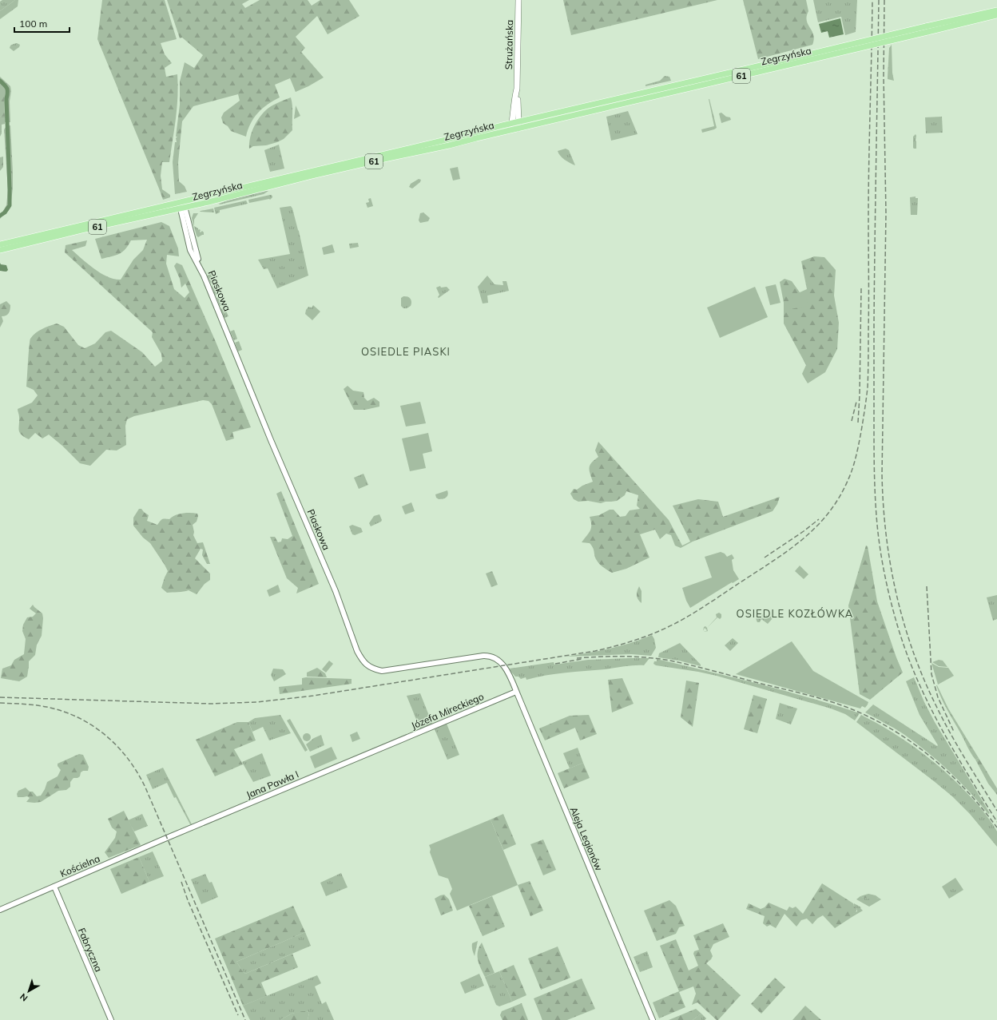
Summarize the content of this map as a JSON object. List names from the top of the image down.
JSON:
{
  "streets": {
    "main road": ["Strużańska", "Zegrzyńska", "61"],
    "street": [
      "Piaskowa",
      "Józefa Mireckiego",
      "Jana Pawła I",
      "Aleja Legionów",
      "Kościelna",
      "Fabryczna"
    ]
  },
  "crossings": [
    ["Strużańska", "Zegrzyńska"],
    ["Zegrzyńska", "61"],
    ["Zegrzyńska", "Piaskowa"],
    ["Piaskowa", "Aleja Legionów"],
    ["Józefa Mireckiego", "Jana Pawła I"],
    ["Józefa Mireckiego", "Aleja Legionów"],
    ["Jana Pawła I", "Kościelna"],
    ["Kościelna", "Fabryczna"]
  ],
  "districts": ["OSIEDLE PIASKI", "OSIEDLE KOZŁÓWKA"],
  "scale_bar": "100 m",
  "north": "bottom left"
}
